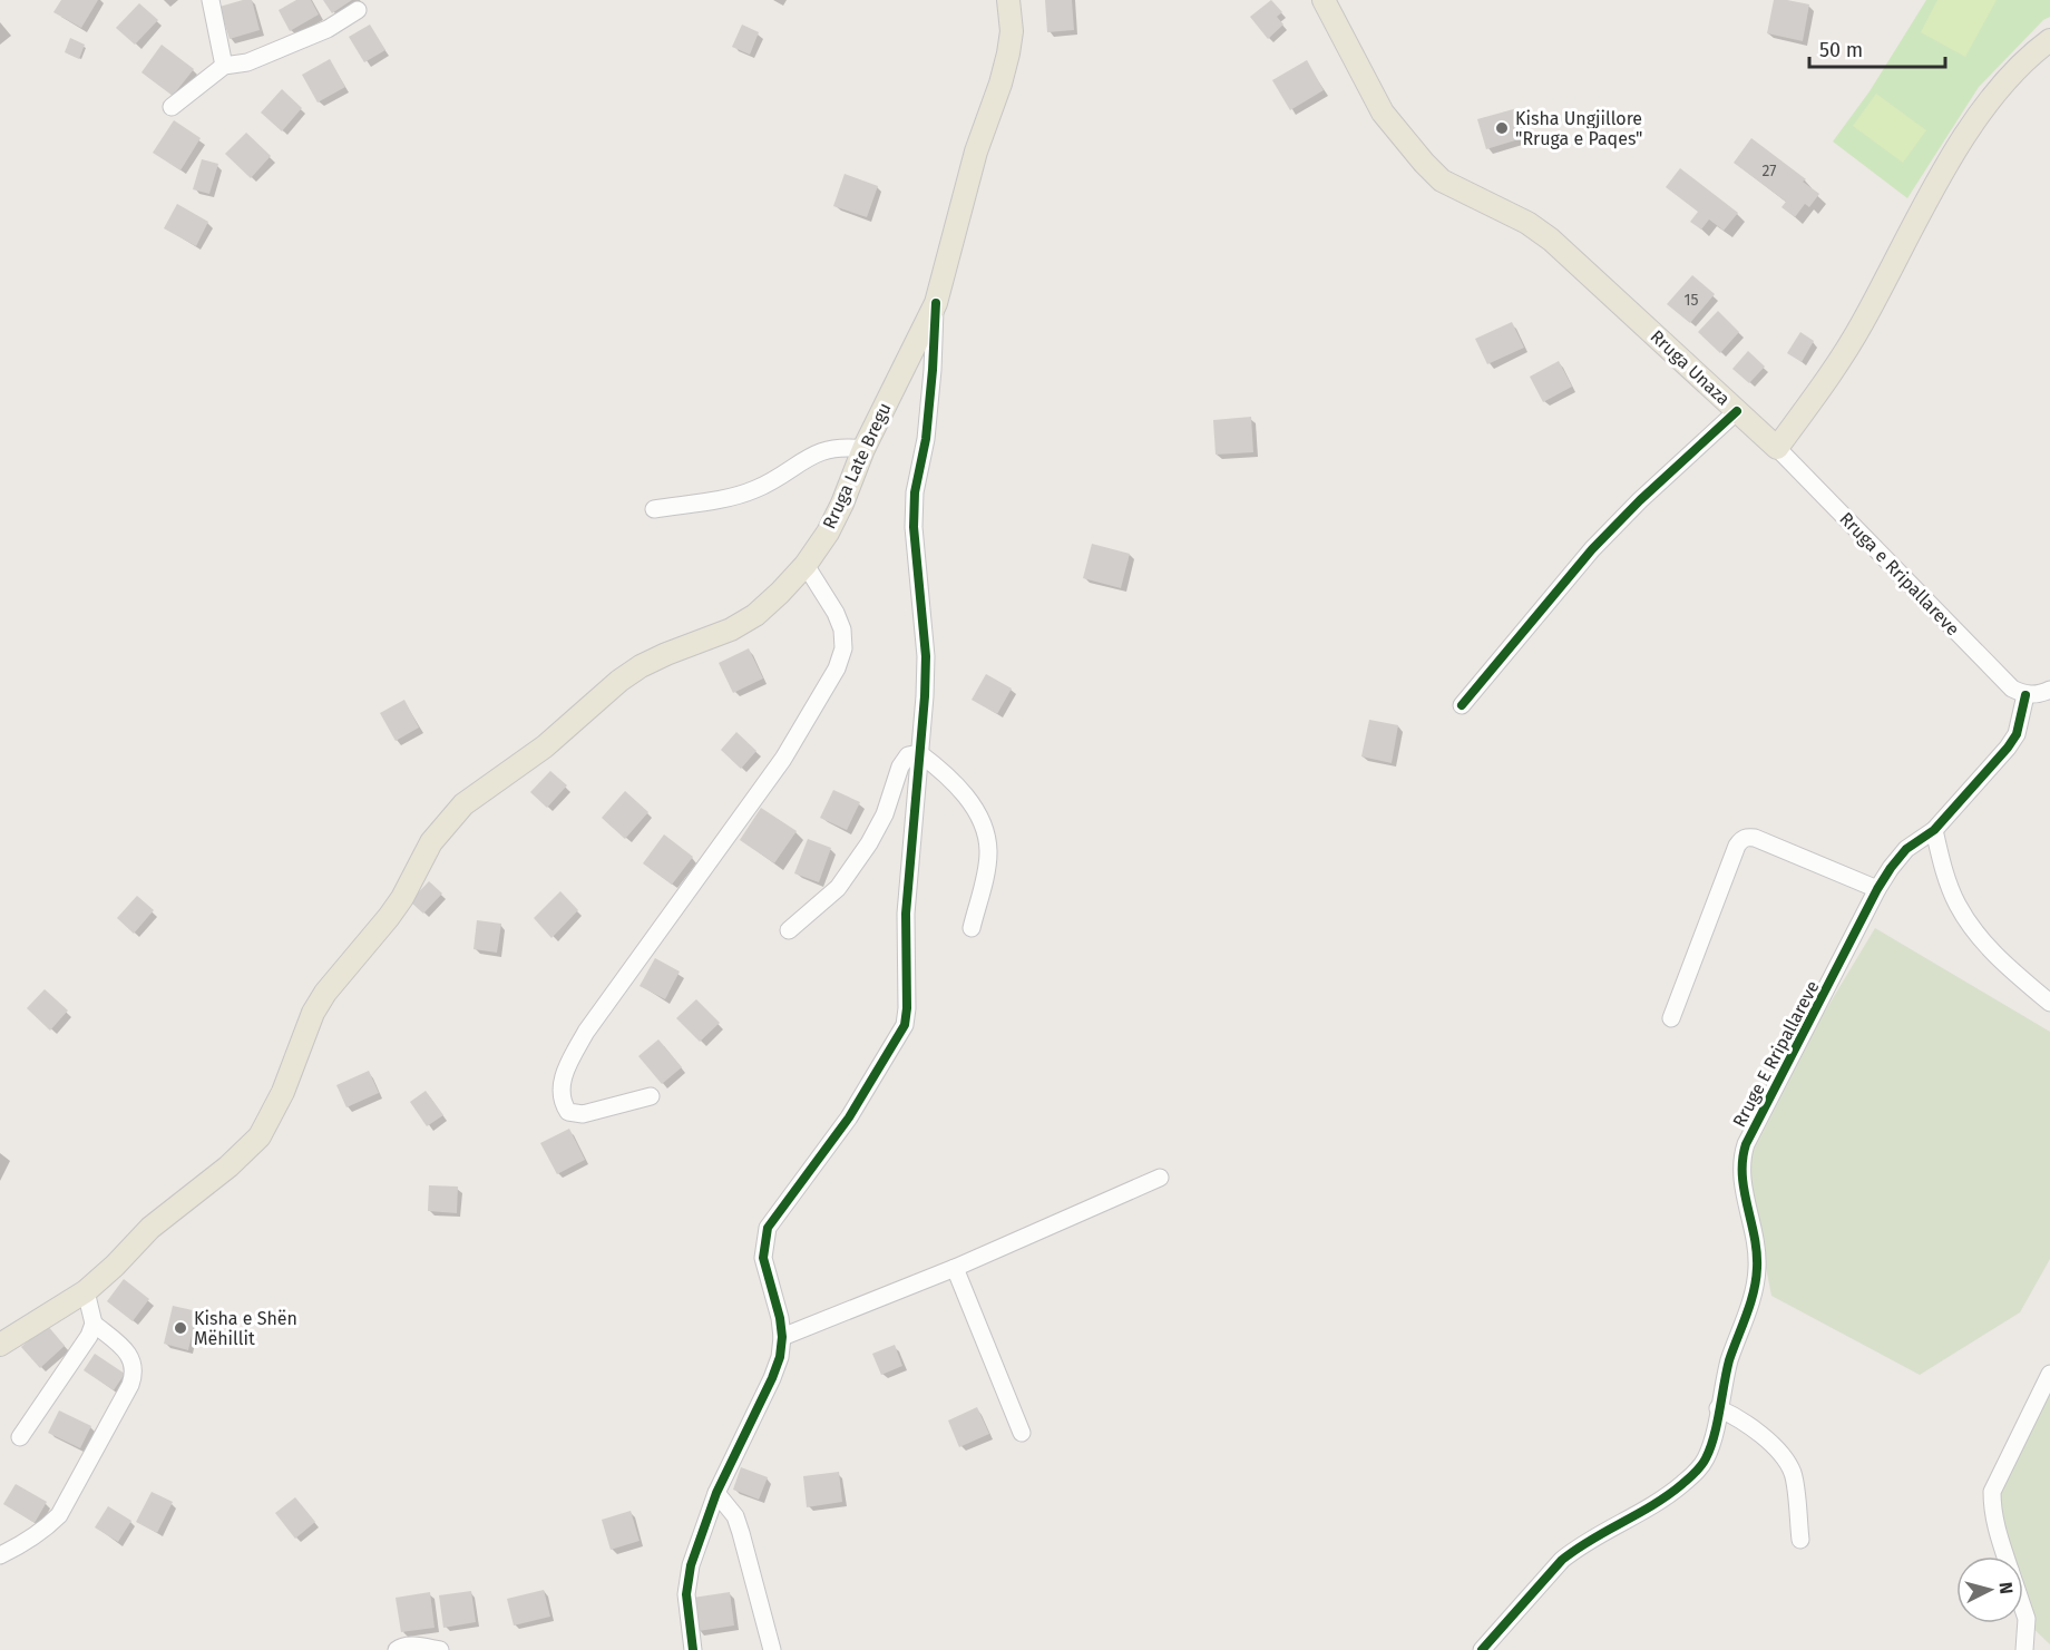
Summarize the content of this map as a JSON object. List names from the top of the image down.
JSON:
{
  "streets": {
    "main road": ["Rruga Unaza", "Rruga Late Bregu"],
    "street": ["Rruga e Rripallareve", "Rruge E Rripallareve"]
  },
  "crossings": [
    ["Rruga Unaza", "Rruga e Rripallareve"]
  ],
  "places": ["Kisha Ungjillore \"Rruga e Paqes\"", "Kisha e Shën Mëhillit"],
  "house_numbers": ["27", "15"],
  "scale_bar": "50 m",
  "north": "right"
}
